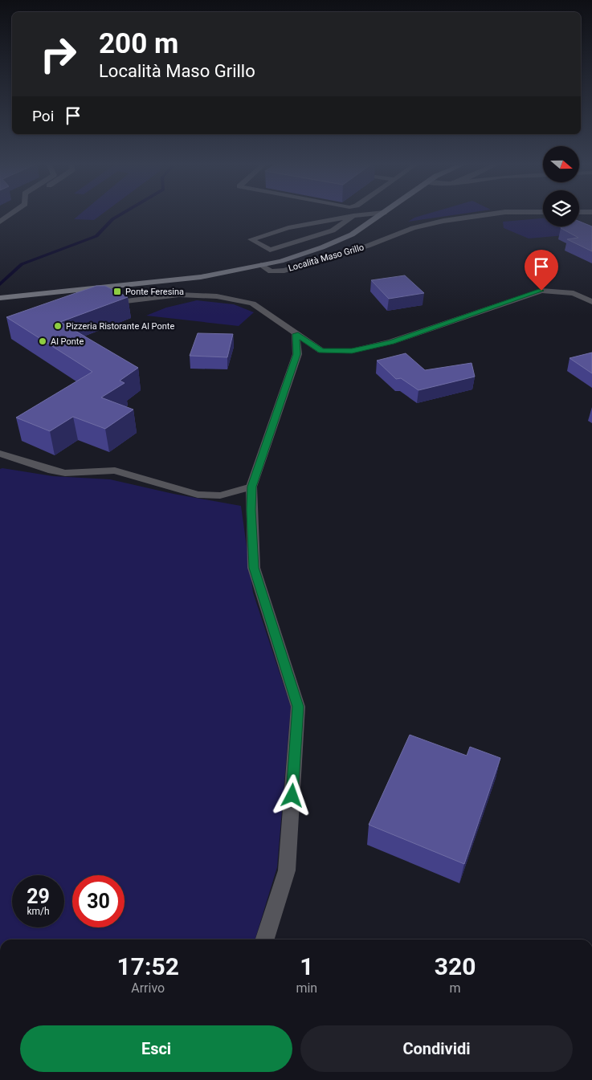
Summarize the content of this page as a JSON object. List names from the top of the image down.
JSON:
{
  "streets": {
    "main road": ["Località Maso Grillo"]
  },
  "places": {
    "transit": ["Ponte Feresina"],
    "other": ["Pizzeria Ristorante Al Ponte", "Al Ponte"]
  },
  "north": "right",
  "page": {
    "turn": ["200 m", "Località Maso Grillo"],
    "then": "Poi",
    "speed": "29 km/h",
    "limit": "30",
    "eta": [
      "17:52",
      "Arrivo",
      "1",
      "min",
      "320",
      "m"
    ],
    "buttons": ["Esci", "Condividi"]
  }
}
